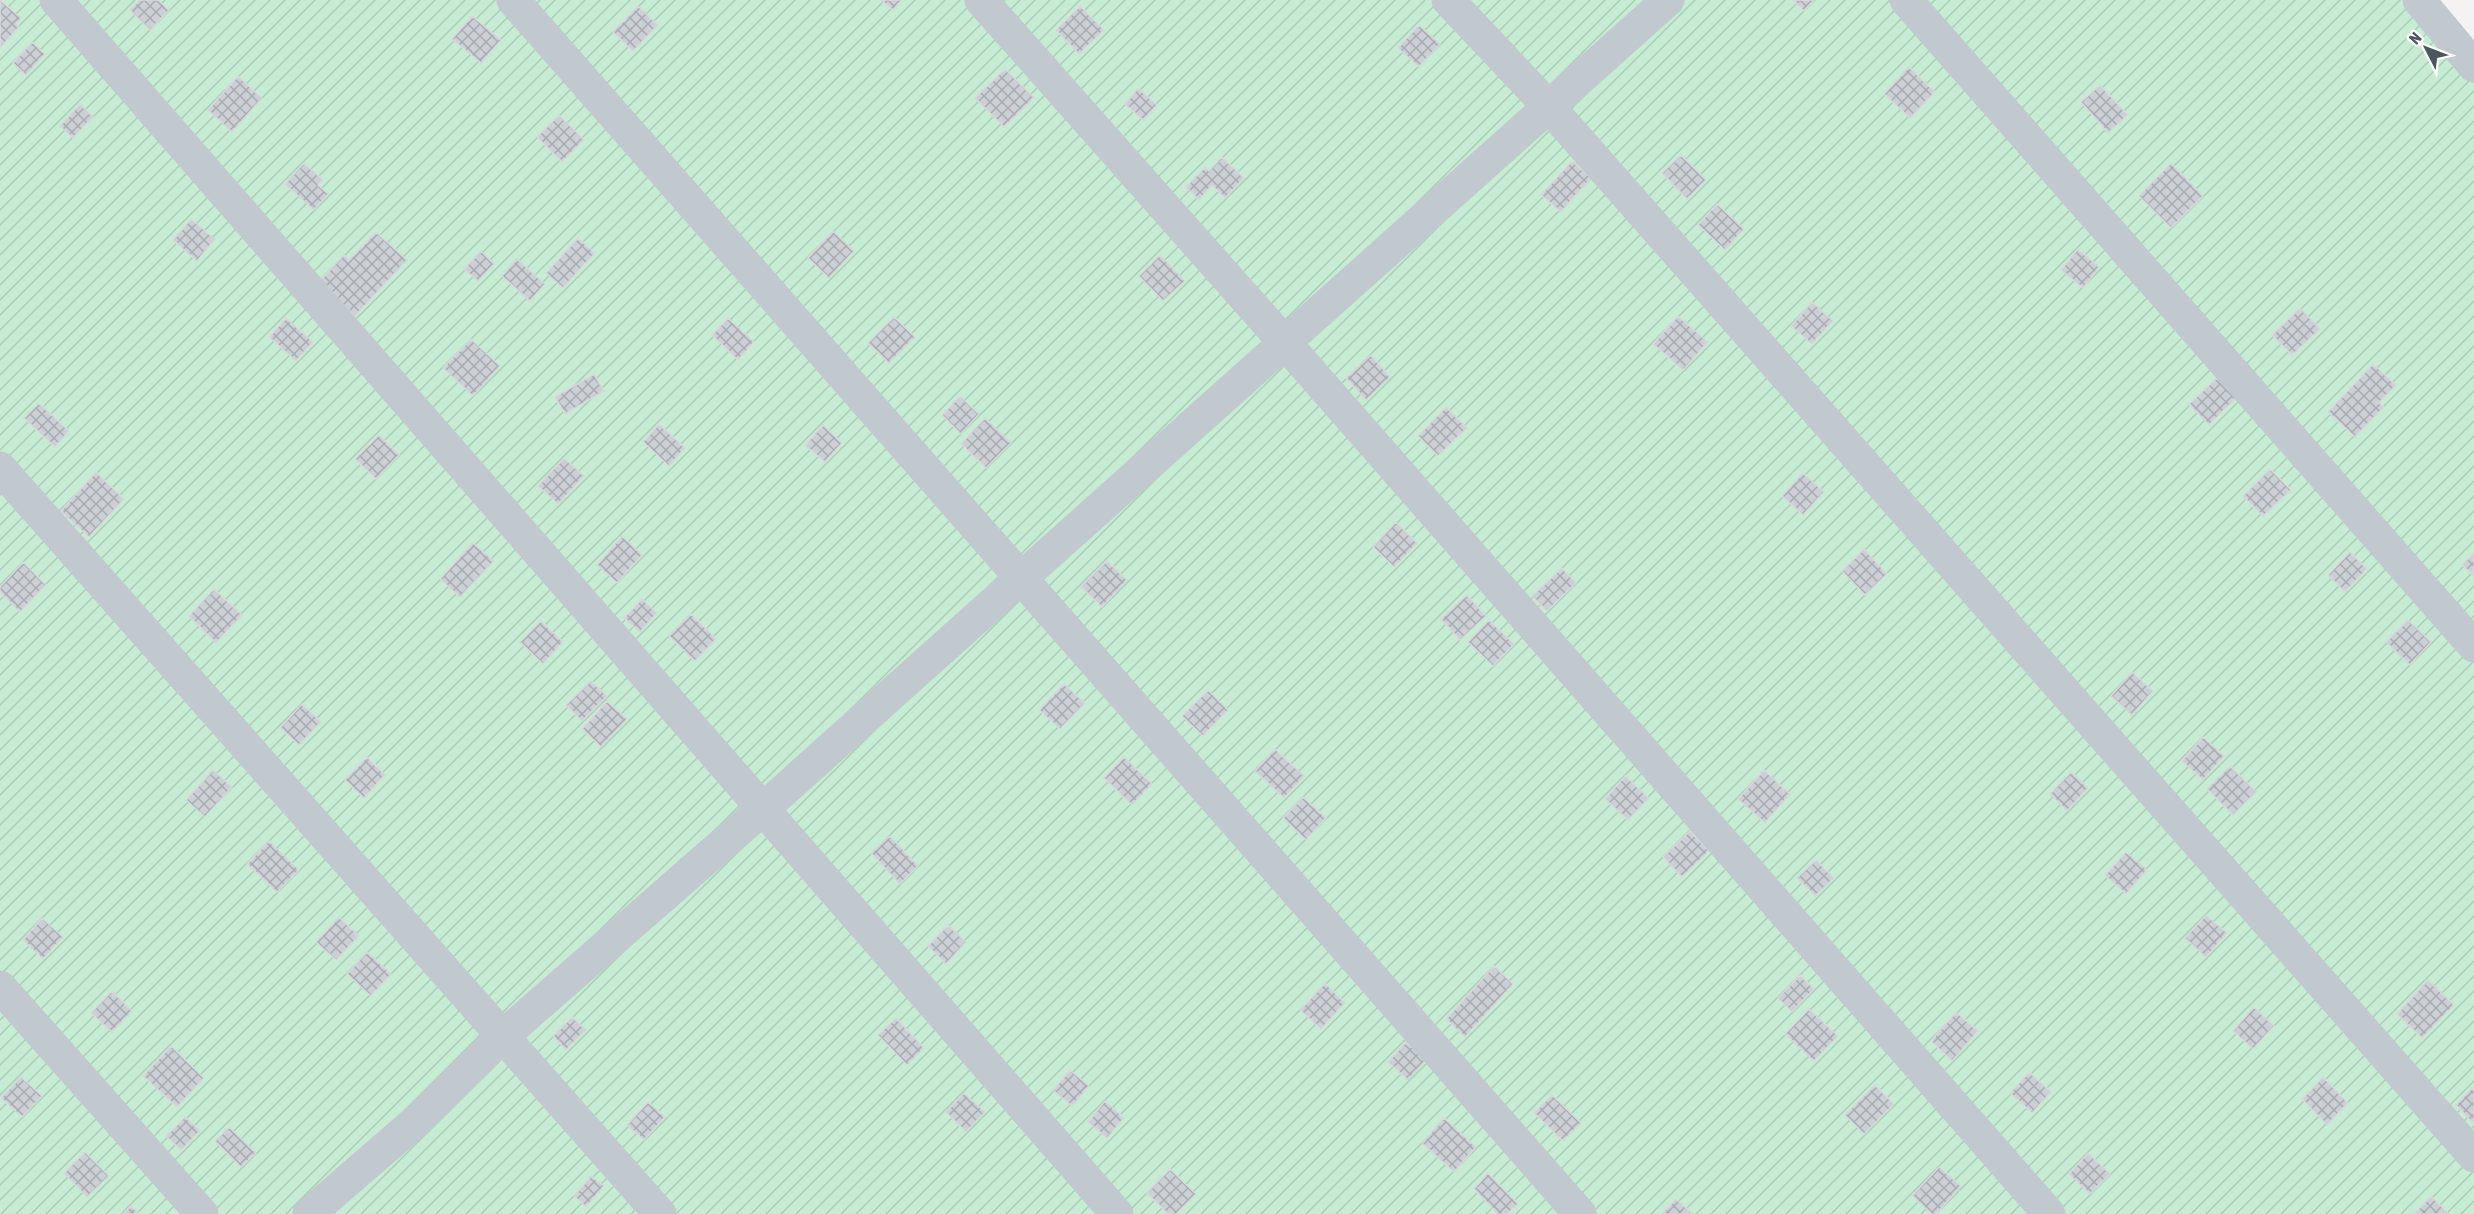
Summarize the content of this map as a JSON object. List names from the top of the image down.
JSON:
{
  "north": "top left"
}
